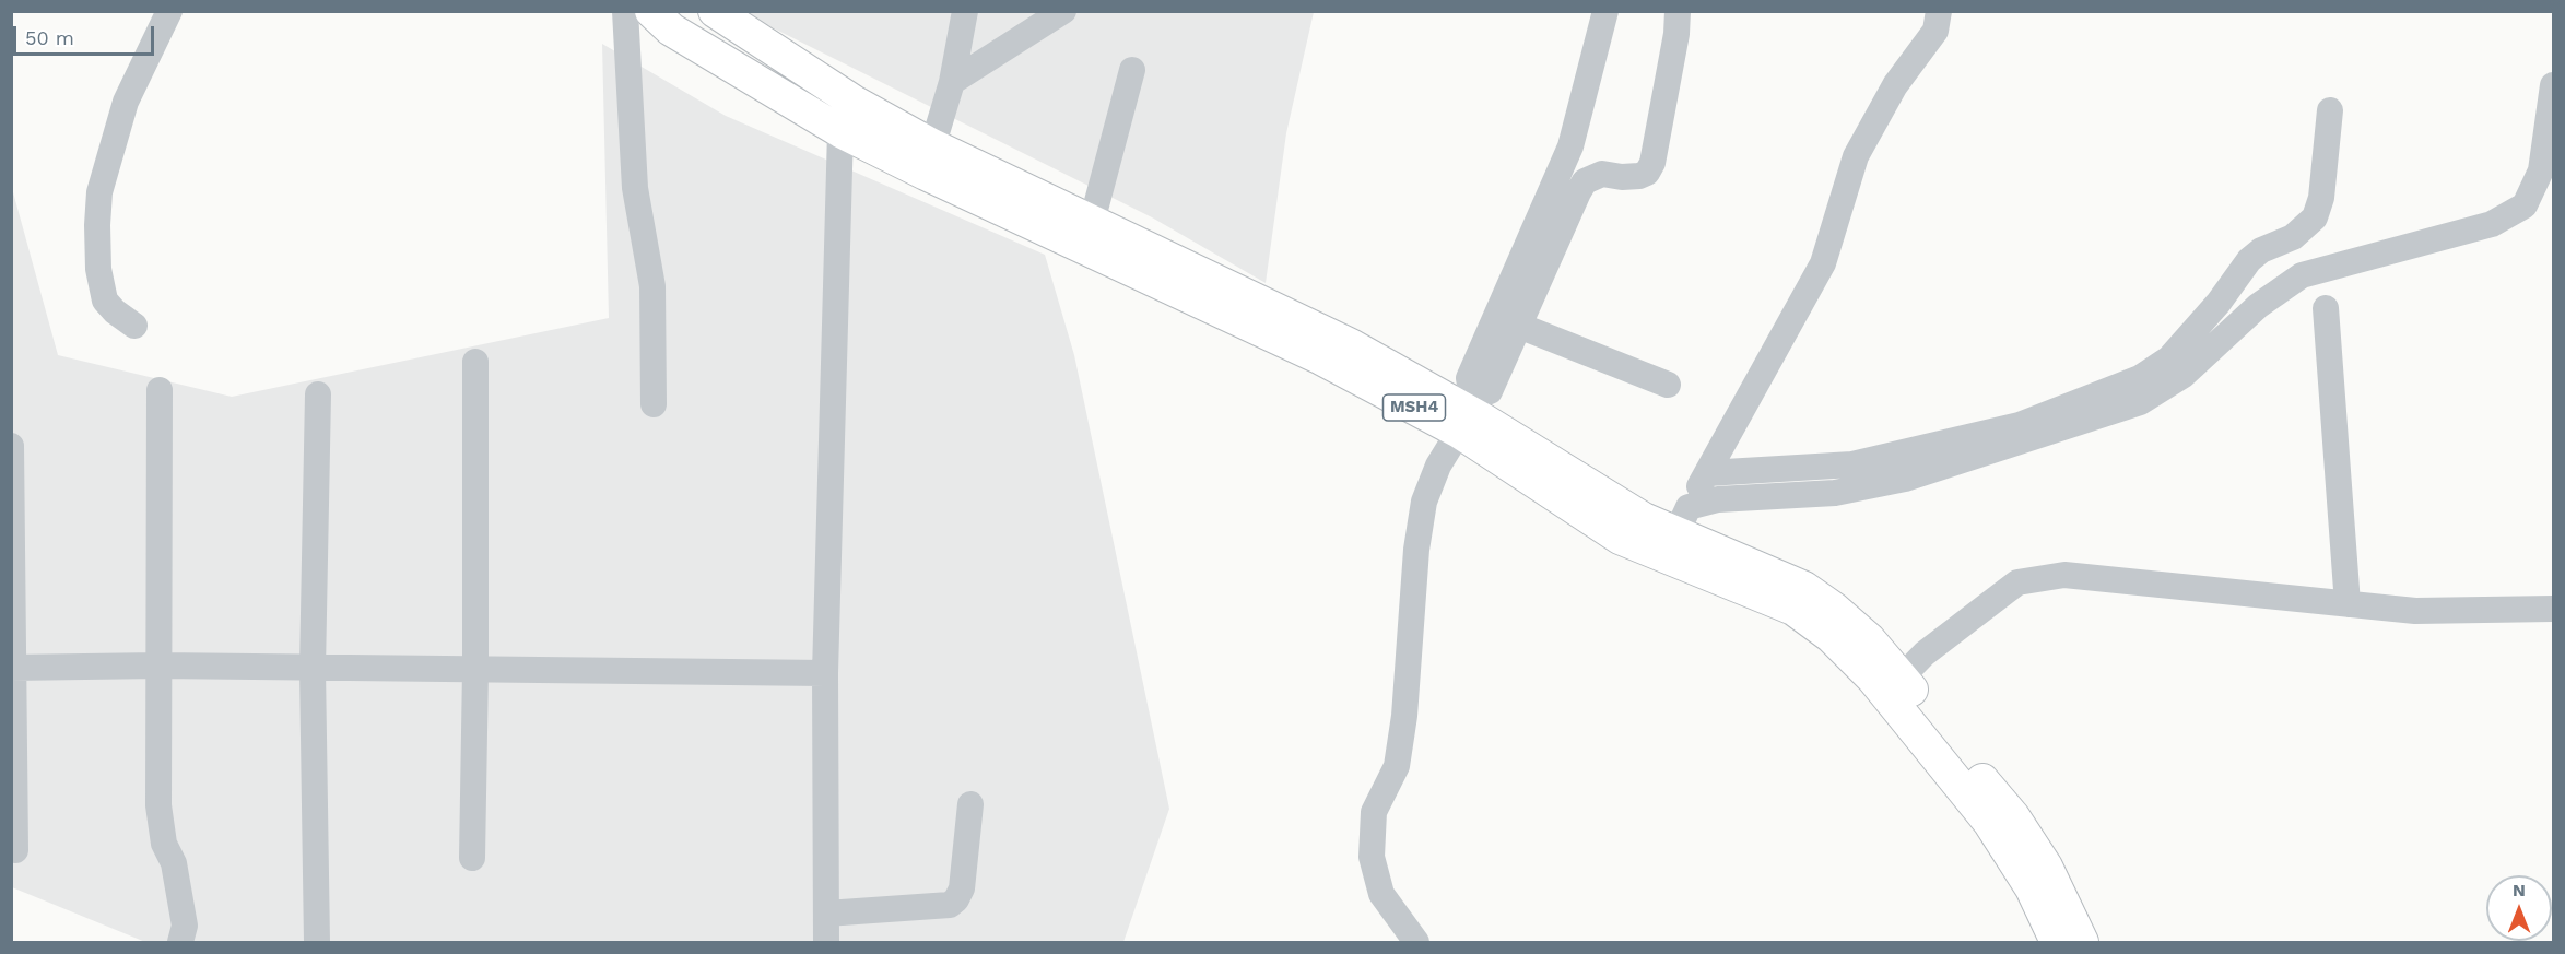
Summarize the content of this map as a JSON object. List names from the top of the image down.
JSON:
{
  "streets": {
    "main road": ["MSH4"]
  },
  "scale_bar": "50 m",
  "north": "top"
}
